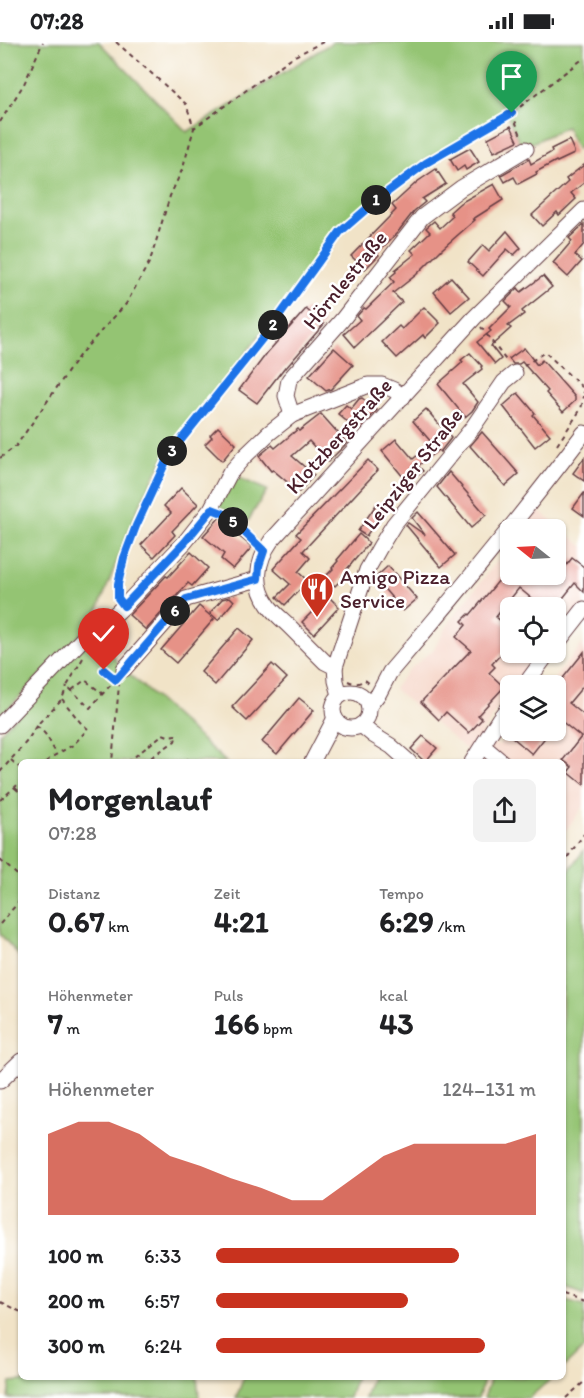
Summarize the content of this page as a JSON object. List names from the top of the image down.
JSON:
{
  "streets": {
    "street": ["Hörnlestraße", "Klotzbergstraße", "Leipziger Straße"]
  },
  "places": {
    "restaurant": ["Amigo Pizza Service"]
  },
  "north": "left",
  "page": {
    "status": "07:28",
    "pins": [
      "1",
      "2",
      "3",
      "5",
      "6"
    ],
    "heading": ["Morgenlauf", "07:28"],
    "stats": [
      ["Distanz", "0.67 km"],
      ["Zeit", "4:21"],
      ["Tempo", "6:29 /km"],
      ["Höhenmeter", "7 m"],
      ["Puls", "166 bpm"],
      ["kcal", "43"]
    ],
    "chart": ["Höhenmeter", "124–131 m"],
    "list": [
      {
        "name": "100 m",
        "note": "6:33"
      },
      {
        "name": "200 m",
        "note": "6:57"
      },
      {
        "name": "300 m",
        "note": "6:24"
      }
    ]
  }
}
